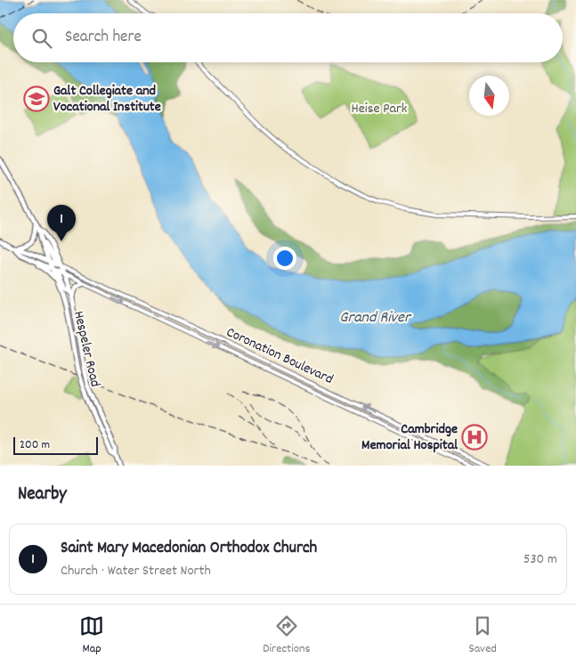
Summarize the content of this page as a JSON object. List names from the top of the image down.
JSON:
{
  "streets": {
    "main road": ["Hespeler Road", "Coronation Boulevard"]
  },
  "crossings": [
    ["Hespeler Road", "Coronation Boulevard"]
  ],
  "water": ["Grand River"],
  "parks": ["Heise Park"],
  "places": {
    "school or university": ["Galt Collegiate and Vocational Institute"],
    "hospital": ["Cambridge Memorial Hospital"]
  },
  "scale_bar": "200 m",
  "north": "bottom",
  "page": {
    "search": "Search here",
    "pins": "1",
    "scale": "200 m",
    "heading": "Nearby",
    "list": [
      {
        "mark": "1",
        "name": "Saint Mary Macedonian Orthodox Church",
        "note": "Church · Water Street North",
        "value": "530 m"
      }
    ],
    "nav": ["Map", "Directions", "Saved"]
  }
}
